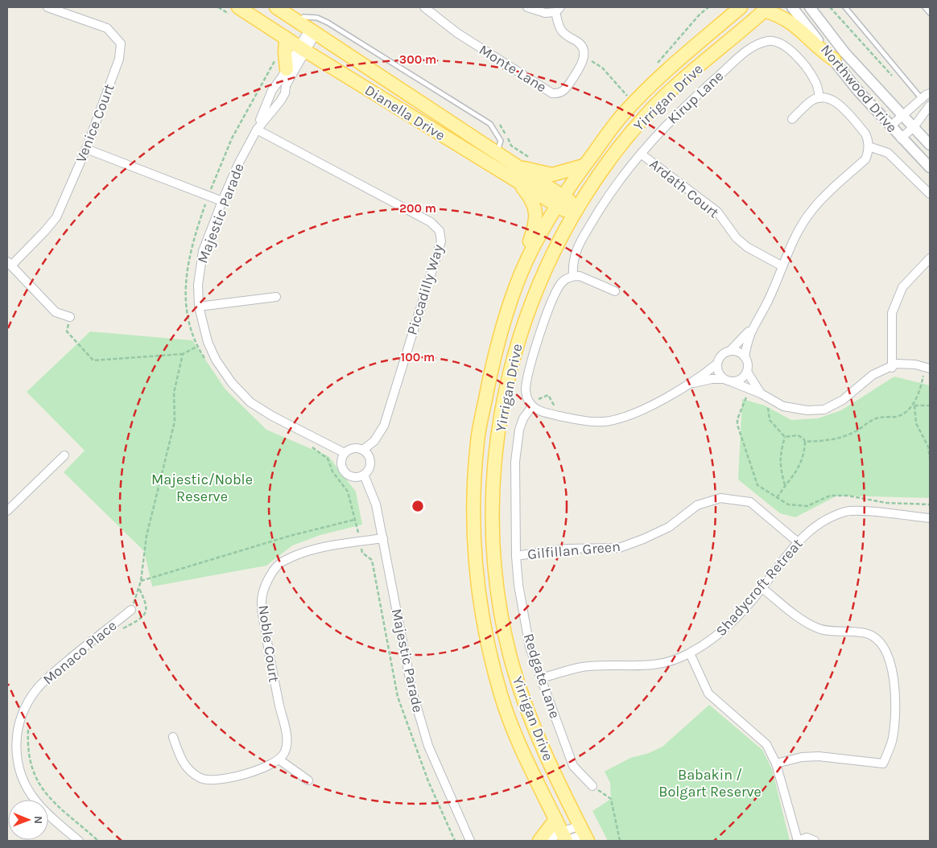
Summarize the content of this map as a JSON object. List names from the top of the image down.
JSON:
{
  "streets": {
    "main road": ["Yirrigan Drive", "Dianella Drive"],
    "street": [
      "Monte Lane",
      "Northwood Drive",
      "Kirup Lane",
      "Venice Court",
      "Ardath Court",
      "Majestic Parade",
      "Piccadilly Way",
      "Gilfillan Green",
      "Shadycroft Retreat",
      "Noble Court",
      "Monaco Place",
      "Redgate Lane"
    ]
  },
  "crossings": [
    ["Yirrigan Drive", "Dianella Drive"],
    ["Kirup Lane", "Ardath Court"],
    ["Dianella Drive", "Majestic Parade"],
    ["Majestic Parade", "Piccadilly Way"],
    ["Majestic Parade", "Noble Court"],
    ["Gilfillan Green", "Shadycroft Retreat"],
    ["Gilfillan Green", "Redgate Lane"],
    ["Shadycroft Retreat", "Redgate Lane"]
  ],
  "parks": ["Majestic/Noble Reserve", "Babakin / Bolgart Reserve"],
  "north": "right",
  "rings": ["300 m", "200 m", "100 m"]
}
